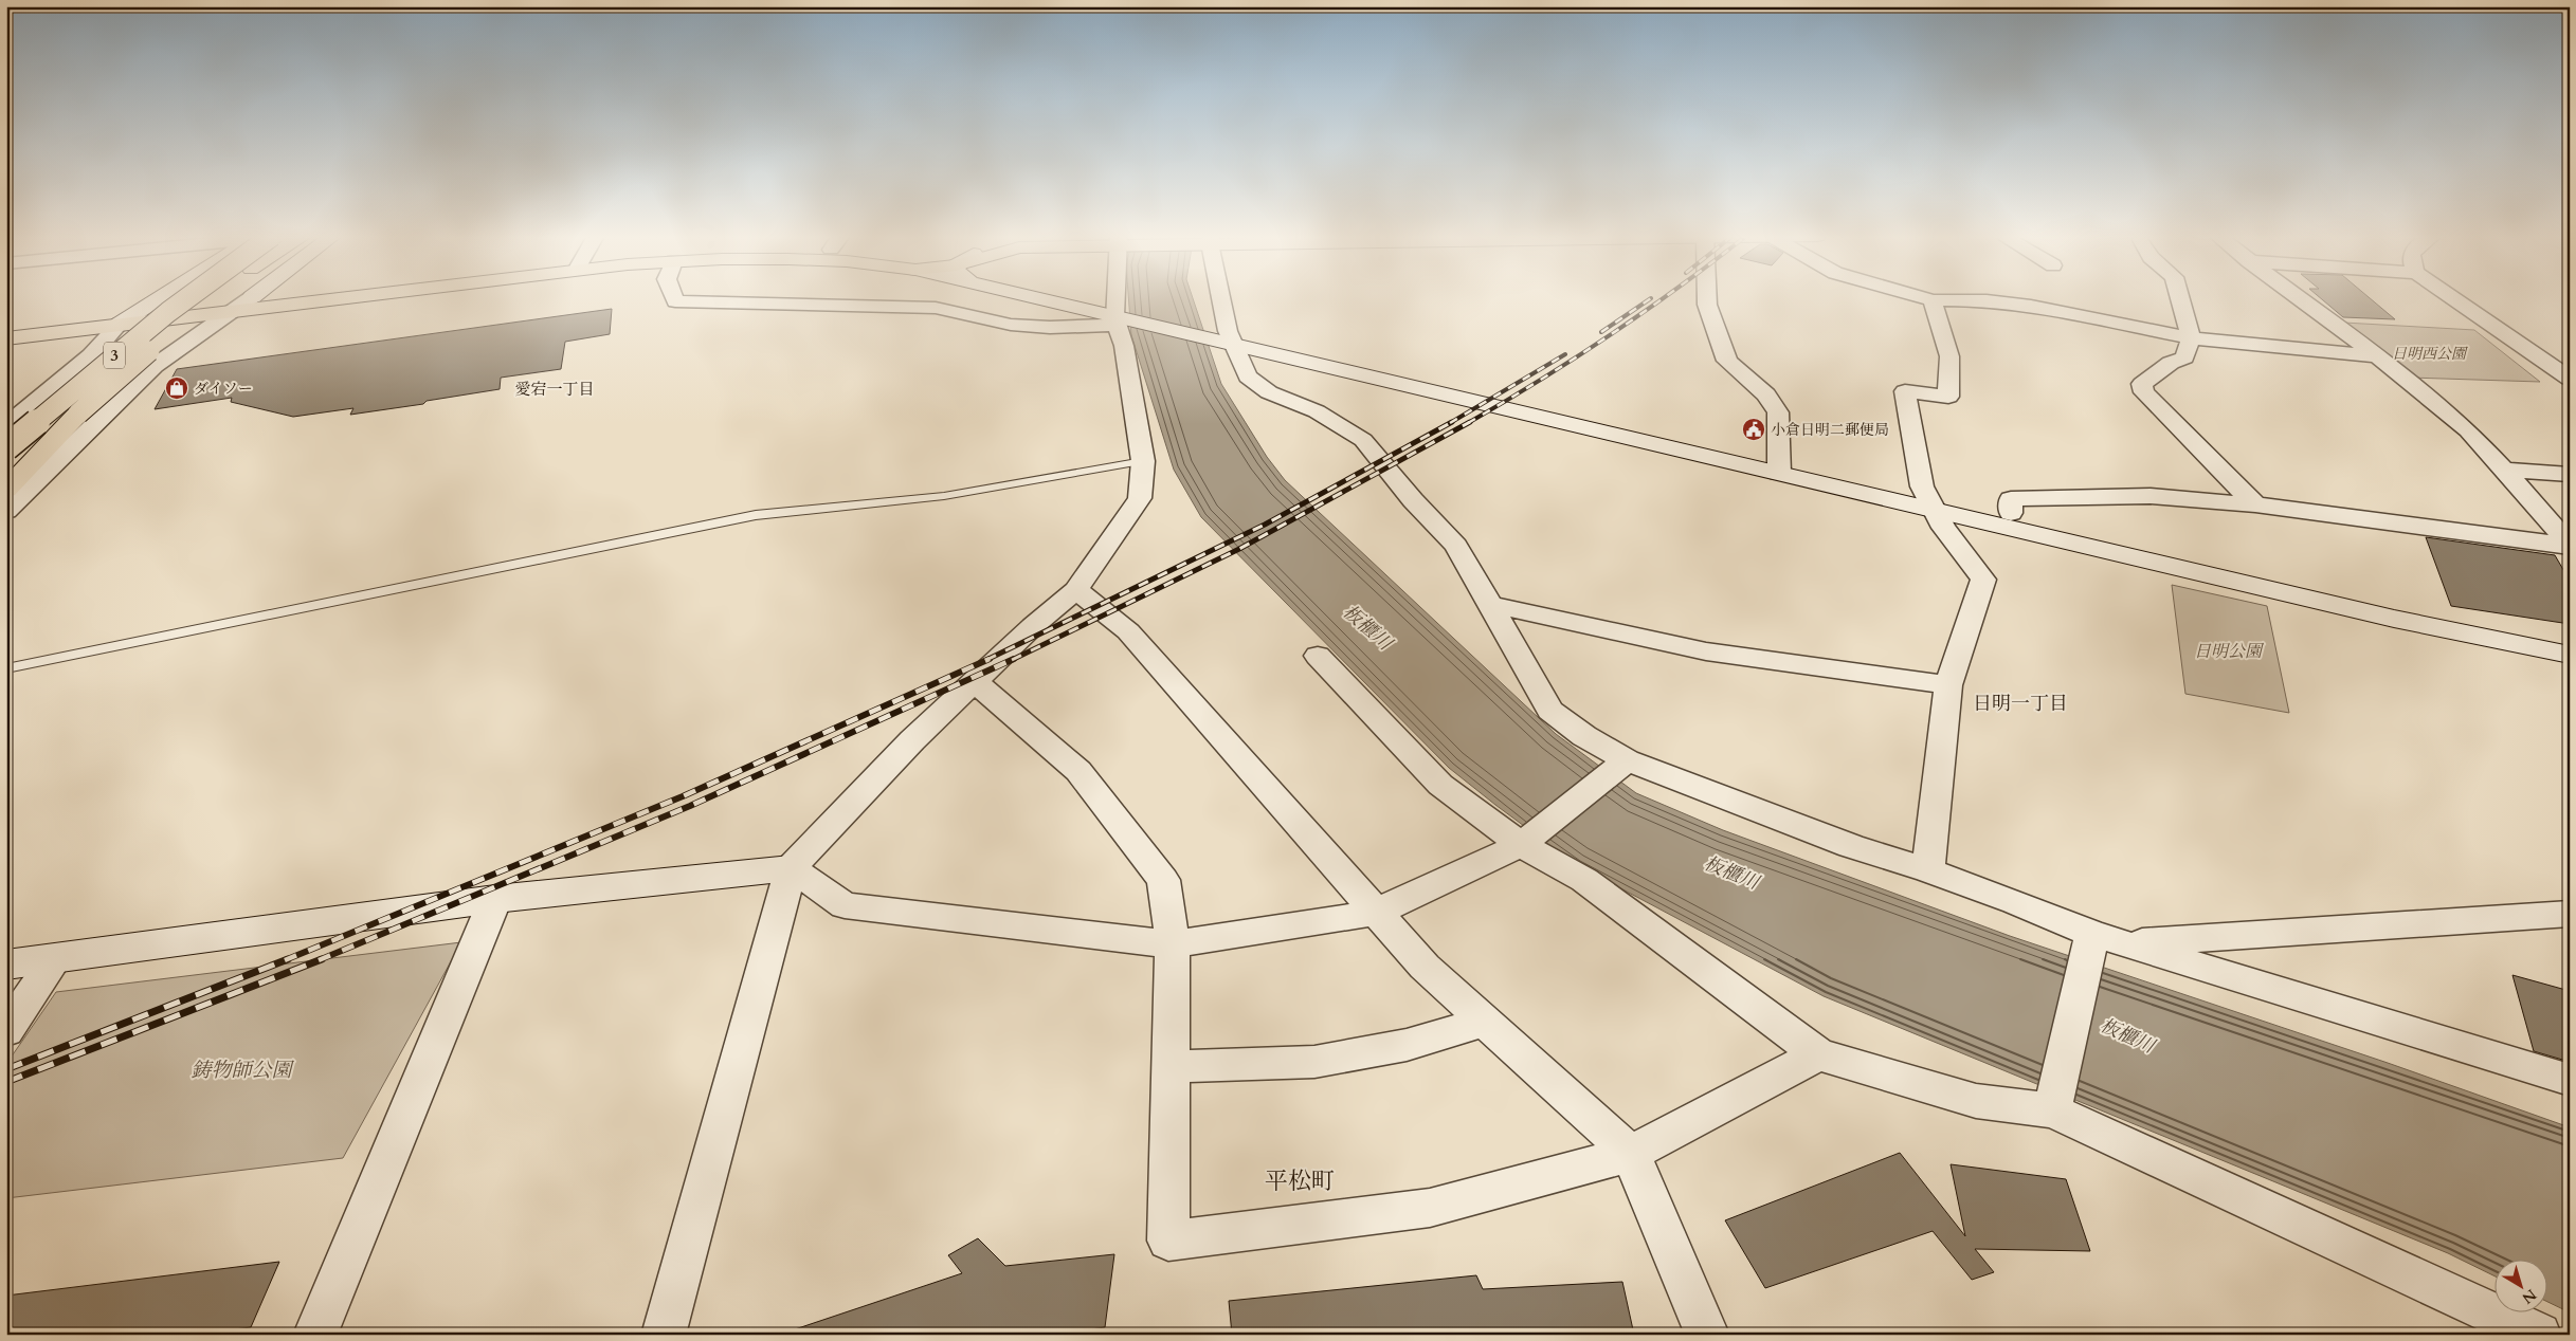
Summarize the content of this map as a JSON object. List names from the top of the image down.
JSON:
{
  "streets": {
    "highway": ["3"]
  },
  "districts": ["愛宕一丁目", "日明一丁目", "平松町"],
  "water": ["板櫃川"],
  "parks": ["日明西公園", "日明公園", "鋳物師公園"],
  "places": {
    "shop": ["ダイソー"],
    "public building": ["小倉日明二郵便局"]
  },
  "north": "bottom right"
}
